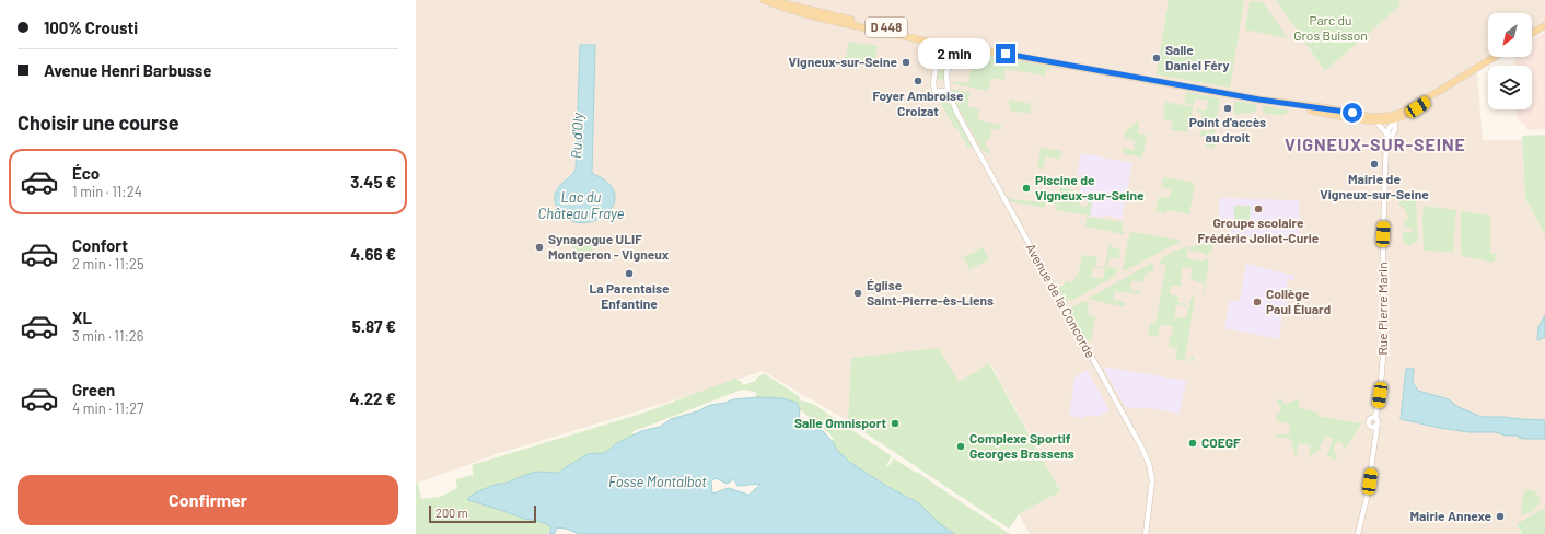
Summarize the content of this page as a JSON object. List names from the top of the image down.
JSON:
{
  "streets": {
    "main road": ["D 448"],
    "street": ["Avenue de la Concorde", "Rue Pierre Marin"]
  },
  "crossings": [
    ["D 448", "Avenue de la Concorde"],
    ["D 448", "Rue Pierre Marin"]
  ],
  "districts": ["VIGNEUX-SUR-SEINE"],
  "water": ["Ru d'Oly", "Lac du Château Fraye", "Fosse Montalbot"],
  "parks": ["Parc du Gros Buisson"],
  "places": [
    "Salle Daniel Féry",
    "Vigneux-sur-Seine",
    "Foyer Ambroise Croizat",
    "Point d'accès au droit",
    "Mairie de Vigneux-sur-Seine",
    "Piscine de Vigneux-sur-Seine",
    "Groupe scolaire Frédéric Joliot-Curie",
    "Synagogue ULIF Montgeron - Vigneux",
    "La Parentaise Enfantine",
    "Église Saint-Pierre-ès-Liens",
    "Collège Paul Éluard",
    "Salle Omnisport",
    "COEGF",
    "Complexe Sportif Georges Brassens",
    "Mairie Annexe"
  ],
  "scale_bar": "200 m",
  "north": "bottom left",
  "page": {
    "banner": ["100% Crousti", "Avenue Henri Barbusse"],
    "bubble": "2 min",
    "heading": "Choisir une course",
    "list": [
      {
        "name": "Éco",
        "note": "1 min · 11:24",
        "value": "3.45 €"
      },
      {
        "name": "Confort",
        "note": "2 min · 11:25",
        "value": "4.66 €"
      },
      {
        "name": "XL",
        "note": "3 min · 11:26",
        "value": "5.87 €"
      },
      {
        "name": "Green",
        "note": "4 min · 11:27",
        "value": "4.22 €"
      }
    ],
    "buttons": "Confirmer",
    "scale": "200 m"
  }
}
